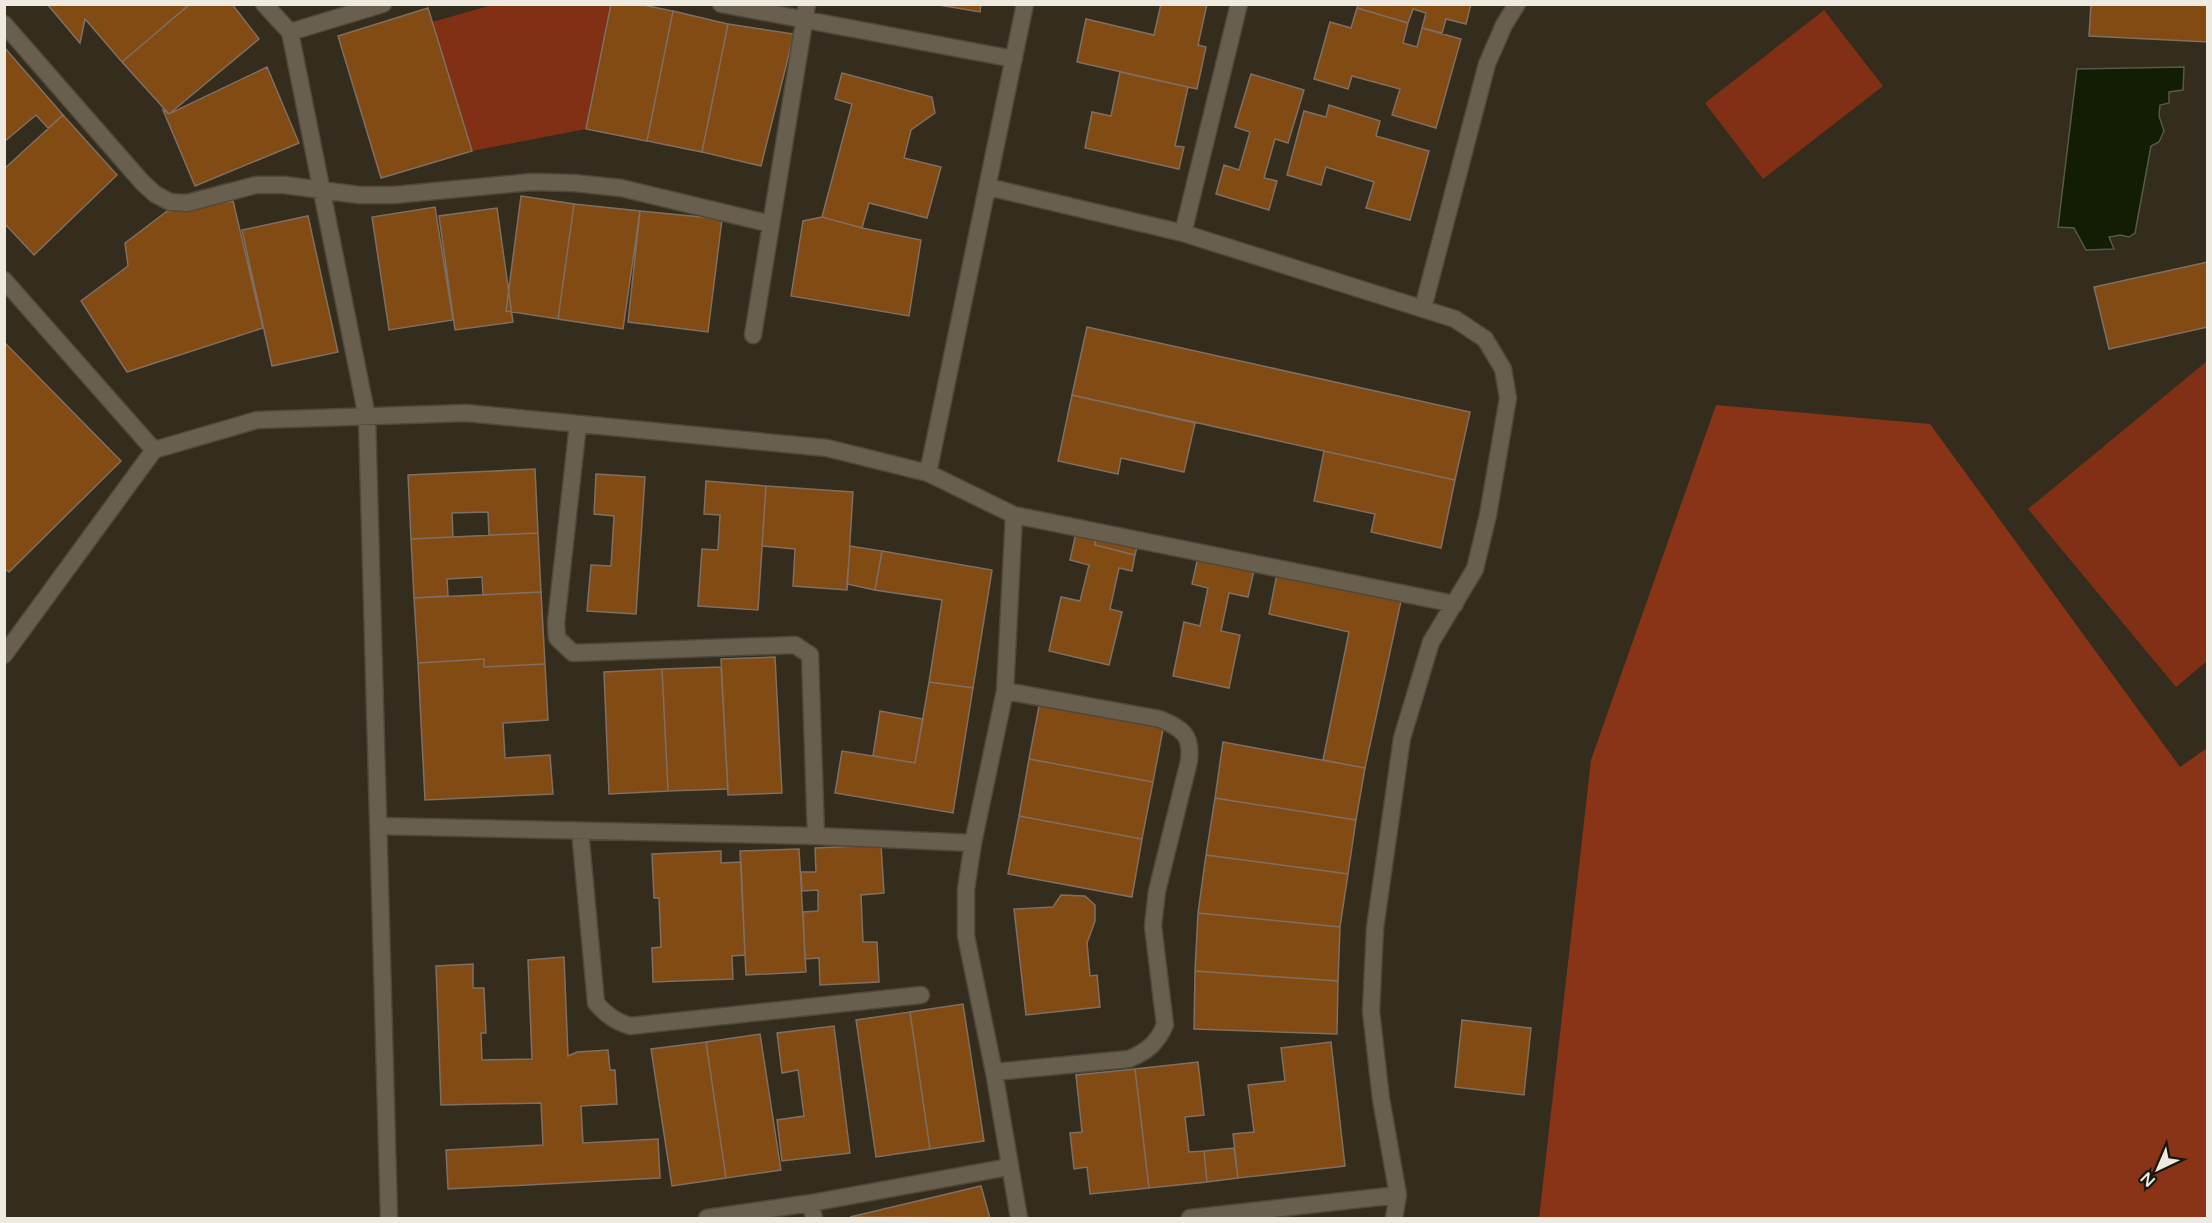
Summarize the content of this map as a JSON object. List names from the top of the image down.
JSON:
{
  "north": "bottom left"
}
